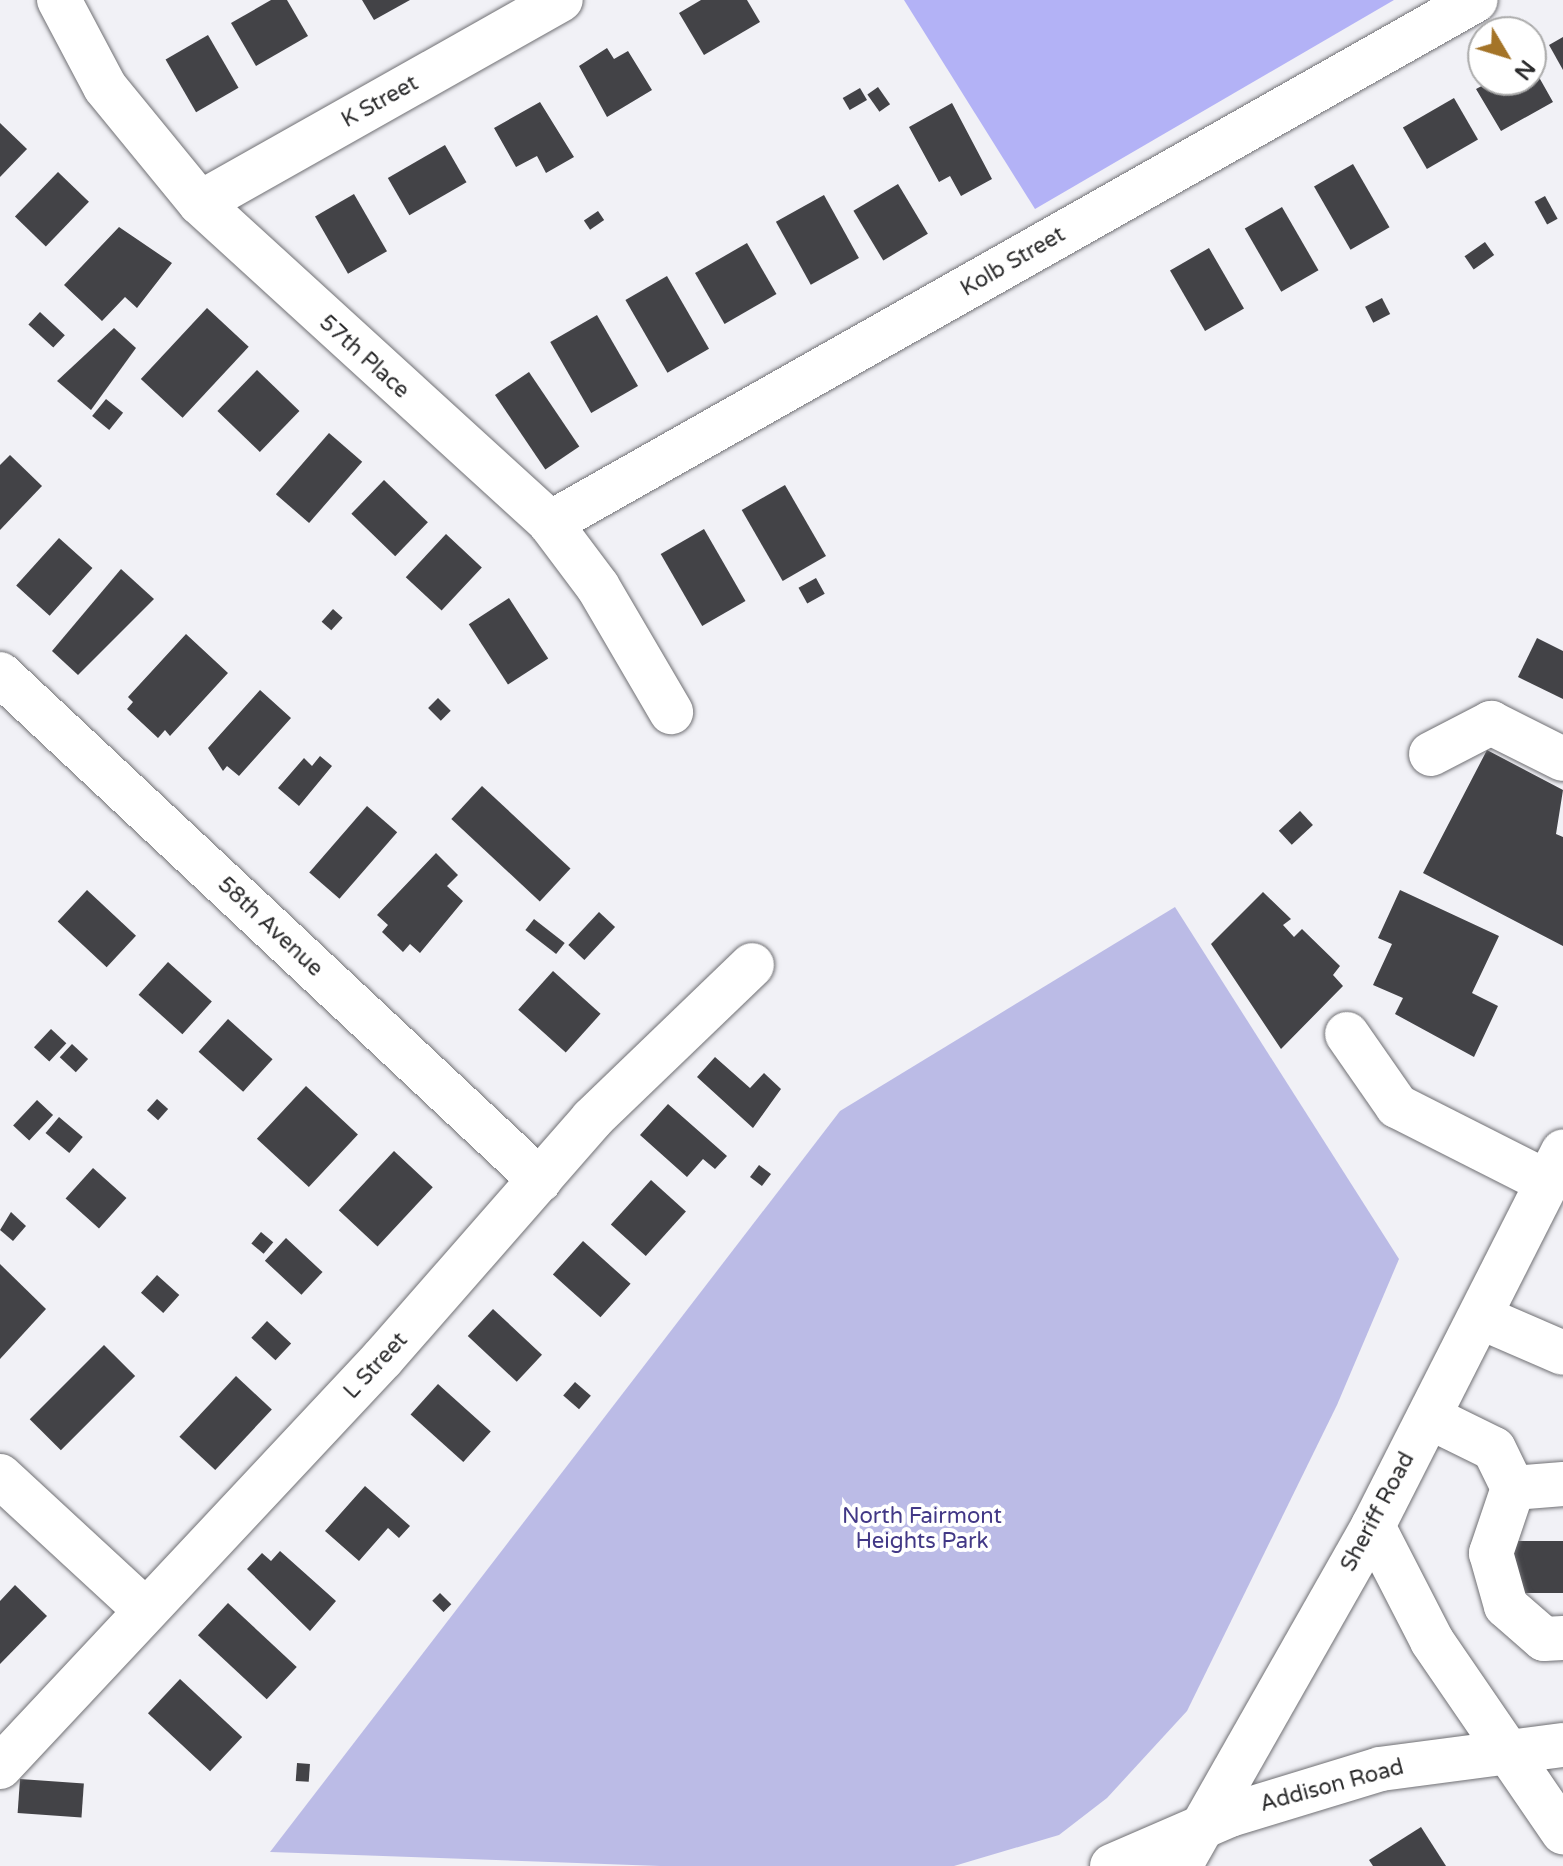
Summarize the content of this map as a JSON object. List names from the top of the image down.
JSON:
{
  "streets": {
    "street": [
      "K Street",
      "Kolb Street",
      "57th Place",
      "58th Avenue",
      "L Street",
      "Sheriff Road",
      "Addison Road"
    ]
  },
  "crossings": [
    ["K Street", "57th Place"],
    ["Kolb Street", "57th Place"],
    ["58th Avenue", "L Street"],
    ["Sheriff Road", "Addison Road"]
  ],
  "parks": ["North Fairmont Heights Park"],
  "north": "bottom right"
}
